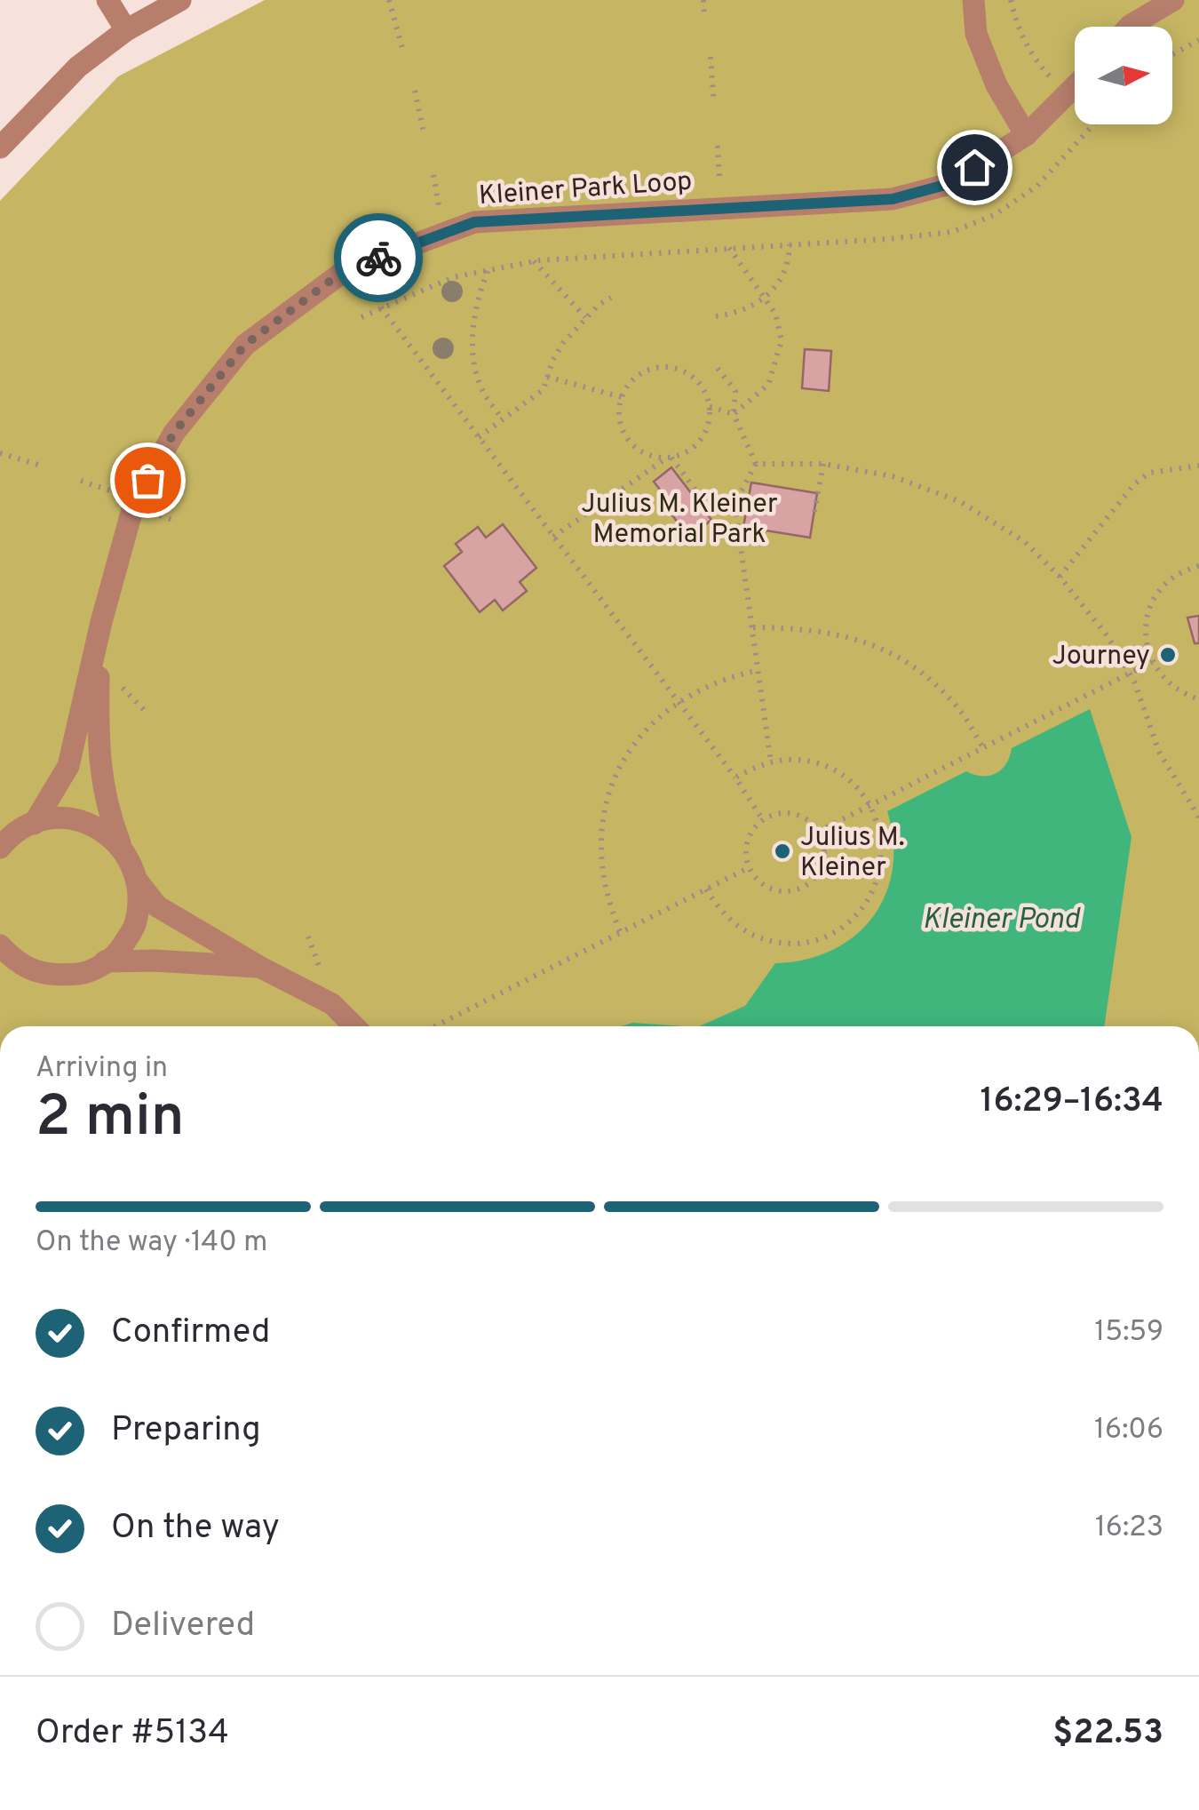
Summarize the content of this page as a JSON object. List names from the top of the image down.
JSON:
{
  "streets": {
    "street": ["Kleiner Park Loop"]
  },
  "water": ["Kleiner Pond"],
  "parks": ["Julius M. Kleiner Memorial Park"],
  "places": ["Journey", "Julius M. Kleiner"],
  "north": "right",
  "page": {
    "heading": ["2 min", "Arriving in", "16:29–16:34"],
    "panel": ["Order #5134", "$22.53"],
    "bar": "On the way · 140 m",
    "list": [
      ["Confirmed", "15:59"],
      ["Preparing", "16:06"],
      ["On the way", "16:23"],
      "Delivered"
    ]
  }
}
